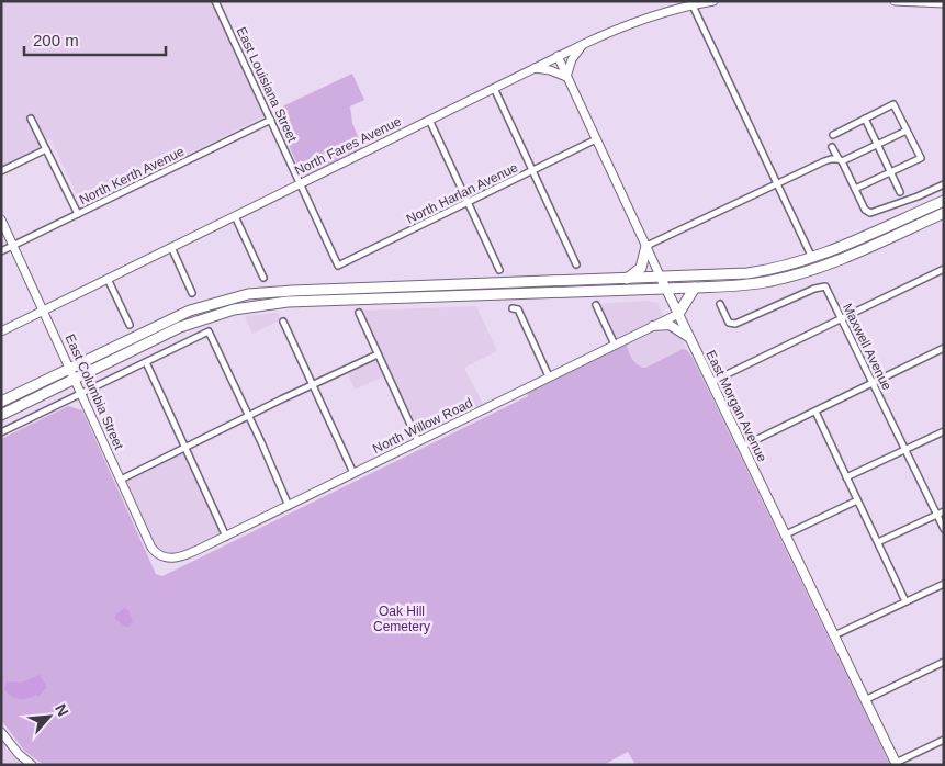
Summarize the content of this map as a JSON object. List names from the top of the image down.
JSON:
{
  "streets": {
    "main road": ["East Morgan Avenue"],
    "street": [
      "East Louisiana Street",
      "North Fares Avenue",
      "North Kerth Avenue",
      "North Harlan Avenue",
      "Maxwell Avenue",
      "East Columbia Street",
      "North Willow Road"
    ]
  },
  "crossings": [
    ["East Louisiana Street", "North Fares Avenue"],
    ["East Louisiana Street", "North Kerth Avenue"],
    ["East Louisiana Street", "North Harlan Avenue"],
    ["North Fares Avenue", "East Columbia Street"],
    ["North Fares Avenue", "East Morgan Avenue"],
    ["North Kerth Avenue", "East Columbia Street"],
    ["North Harlan Avenue", "East Morgan Avenue"],
    ["East Columbia Street", "North Willow Road"],
    ["East Morgan Avenue", "North Willow Road"]
  ],
  "parks": ["Oak Hill Cemetery"],
  "scale_bar": "200 m",
  "north": "top right"
}
